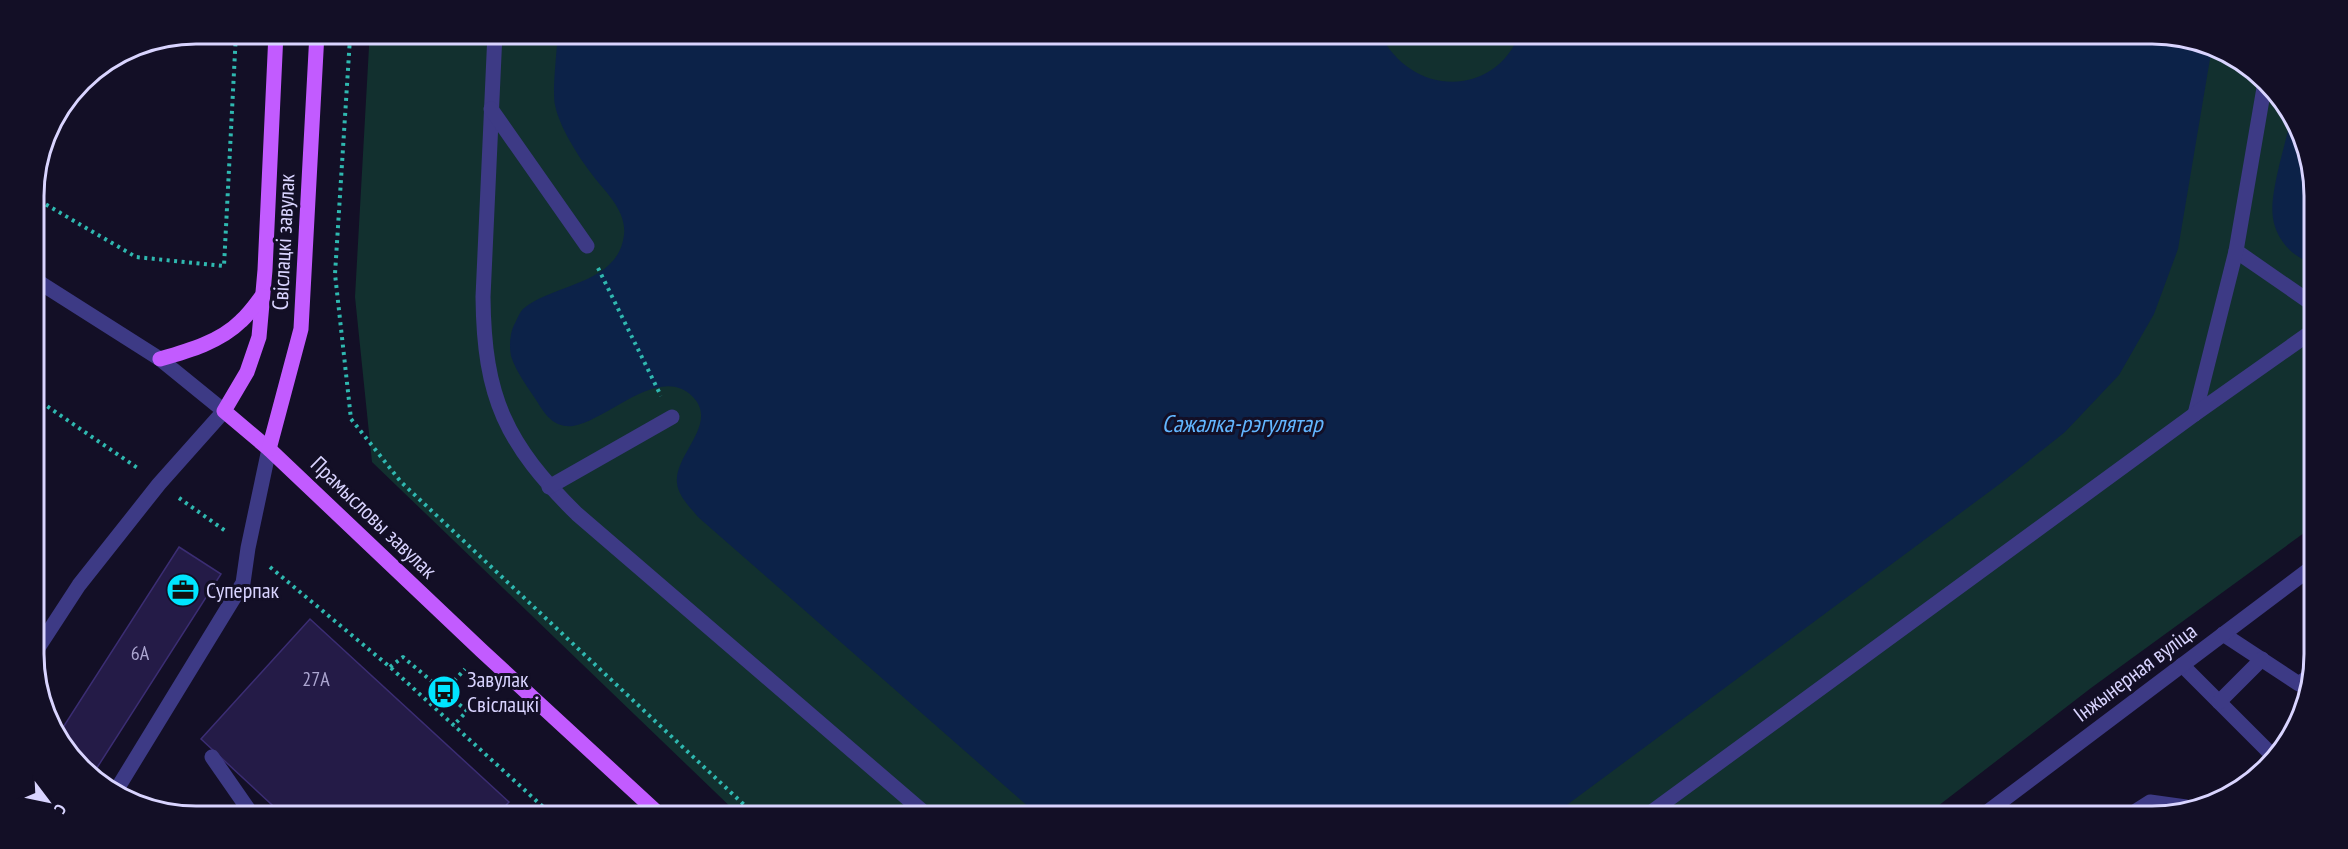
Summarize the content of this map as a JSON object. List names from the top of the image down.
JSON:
{
  "streets": {
    "main road": ["Свіслацкі завулак", "Прамысловы завулак"],
    "street": ["Інжынерная вуліца"]
  },
  "crossings": [
    ["Свіслацкі завулак", "Прамысловы завулак"]
  ],
  "water": ["Сажалка-рэгулятар"],
  "places": {
    "office": ["Суперпак"],
    "bus stop": ["Завулак Свіслацкі"]
  },
  "house_numbers": ["6А", "27А"],
  "north": "bottom right"
}
